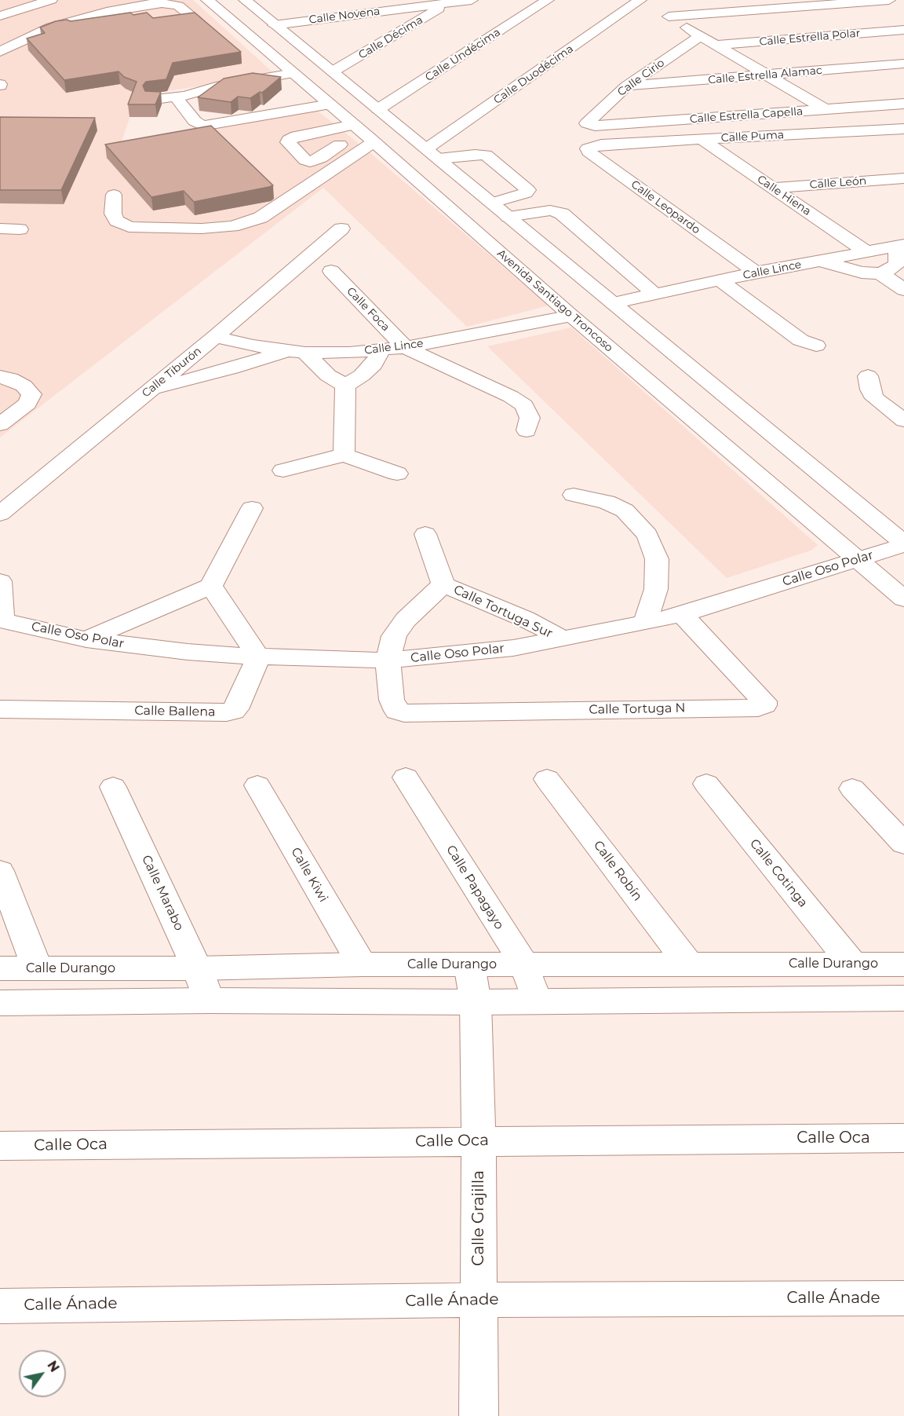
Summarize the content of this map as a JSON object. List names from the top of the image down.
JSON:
{
  "streets": {
    "street": [
      "Calle Novena",
      "Calle Décima",
      "Calle Estrella Polar",
      "Calle Undécima",
      "Calle Duodécima",
      "Calle Estrella Alamac",
      "Calle Cirio",
      "Calle Estrella Capella",
      "Calle Puma",
      "Calle León",
      "Calle Hiena",
      "Calle Leopardo",
      "Calle Lince",
      "Avenida Santiago Troncoso",
      "Calle Foca",
      "Calle Tiburón",
      "Calle Oso Polar",
      "Calle Tortuga Sur",
      "Calle Tortuga N",
      "Calle Ballena",
      "Calle Robín",
      "Calle Cotinga",
      "Calle Kiwi",
      "Calle Papagayo",
      "Calle Marabo",
      "Calle Durango",
      "Calle Oca",
      "Calle Grajilla",
      "Calle Ánade"
    ]
  },
  "crossings": [
    ["Calle Novena", "Calle Décima"],
    ["Calle Estrella Alamac", "Calle Cirio"],
    ["Calle Cirio", "Calle Estrella Capella"],
    ["Calle Puma", "Calle Hiena"],
    ["Calle Puma", "Calle Leopardo"],
    ["Calle León", "Calle Hiena"],
    ["Calle Hiena", "Calle Lince"],
    ["Calle Leopardo", "Calle Lince"],
    ["Calle Lince", "Avenida Santiago Troncoso"],
    ["Calle Lince", "Calle Foca"],
    ["Calle Lince", "Calle Tiburón"],
    ["Avenida Santiago Troncoso", "Calle Oso Polar"],
    ["Calle Oso Polar", "Calle Tortuga Sur"],
    ["Calle Oso Polar", "Calle Tortuga N"],
    ["Calle Oso Polar", "Calle Ballena"],
    ["Calle Tortuga Sur", "Calle Tortuga N"],
    ["Calle Robín", "Calle Durango"],
    ["Calle Cotinga", "Calle Durango"],
    ["Calle Kiwi", "Calle Durango"],
    ["Calle Papagayo", "Calle Durango"],
    ["Calle Marabo", "Calle Durango"],
    ["Calle Durango", "Calle Grajilla"],
    ["Calle Oca", "Calle Grajilla"],
    ["Calle Grajilla", "Calle Ánade"]
  ],
  "north": "top right"
}
